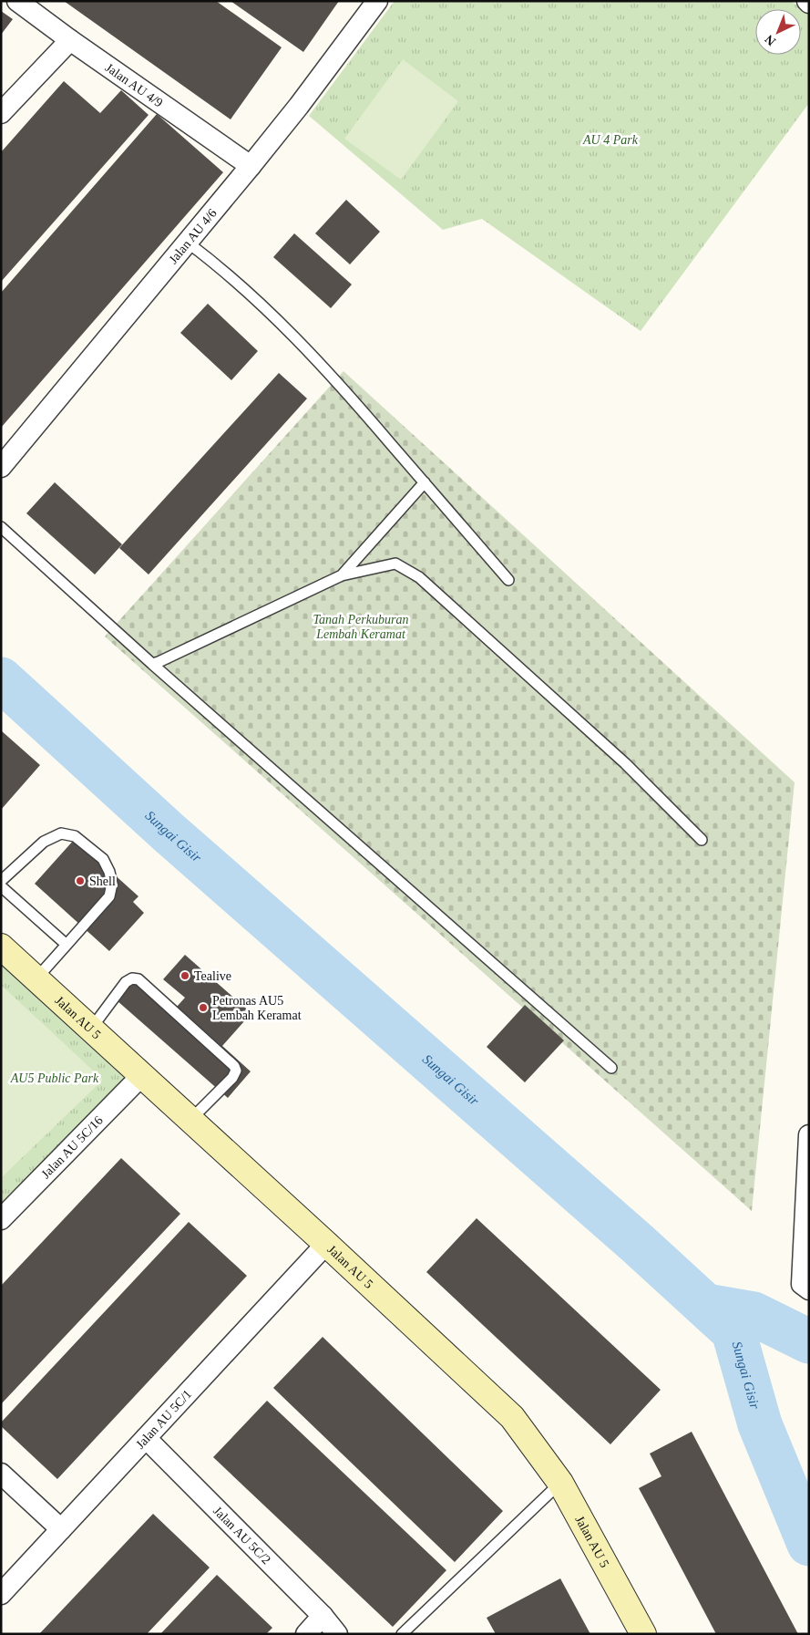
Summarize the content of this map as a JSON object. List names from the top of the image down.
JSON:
{
  "streets": {
    "main road": ["Jalan AU 5"],
    "street": [
      "Jalan AU 4/9",
      "Jalan AU 4/6",
      "Jalan AU 5C/16",
      "Jalan AU 5C/1",
      "Jalan AU 5C/2"
    ]
  },
  "crossings": [
    ["Jalan AU 4/9", "Jalan AU 4/6"],
    ["Jalan AU 5", "Jalan AU 5C/16"],
    ["Jalan AU 5", "Jalan AU 5C/1"],
    ["Jalan AU 5C/1", "Jalan AU 5C/2"]
  ],
  "water": ["Sungai Gisir"],
  "parks": ["AU 4 Park", "Tanah Perkuburan Lembah Keramat", "AU5 Public Park"],
  "places": ["Shell", "Tealive", "Petronas AU5 Lembah Keramat"],
  "north": "bottom left"
}
